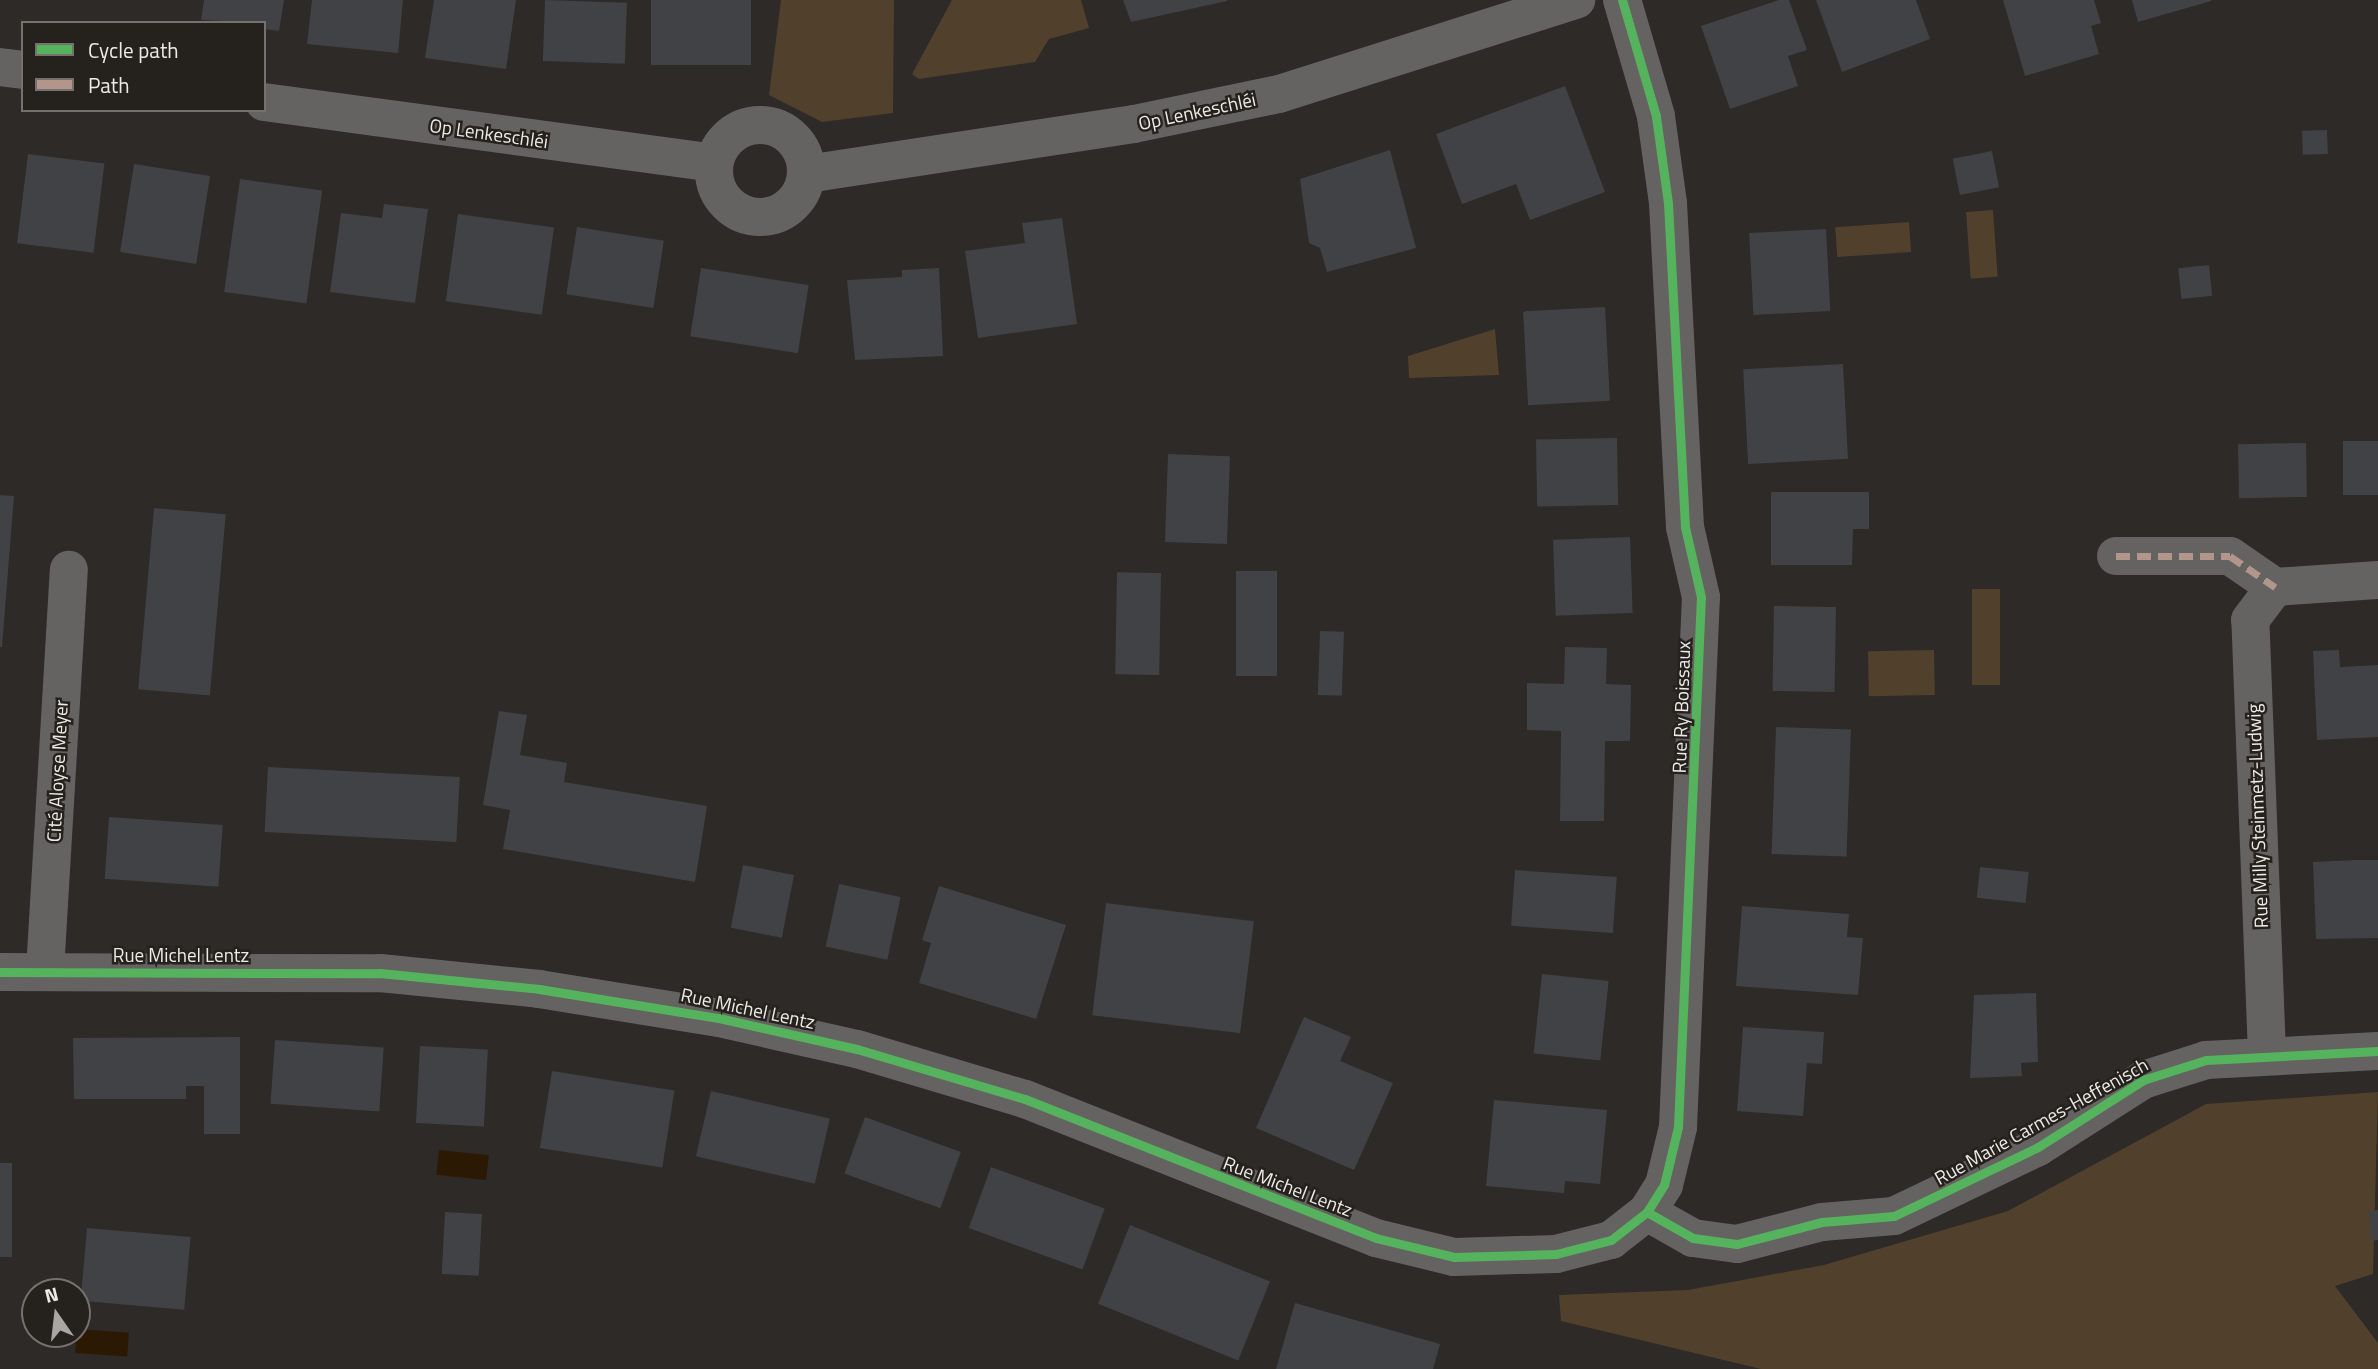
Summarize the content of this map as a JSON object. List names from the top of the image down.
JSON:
{
  "streets": {
    "street": [
      "Op Lenkeschléi",
      "Rue Ry Boissaux",
      "Cité Aloyse Meyer",
      "Rue Milly Steinmetz-Ludwig",
      "Rue Michel Lentz",
      "Rue Marie Carmes-Heffenisch"
    ]
  },
  "crossings": [
    ["Rue Ry Boissaux", "Rue Michel Lentz"],
    ["Rue Ry Boissaux", "Rue Marie Carmes-Heffenisch"],
    ["Cité Aloyse Meyer", "Rue Michel Lentz"],
    ["Rue Milly Steinmetz-Ludwig", "Rue Marie Carmes-Heffenisch"]
  ],
  "legend": ["Cycle path", "Path"],
  "north": "top"
}
